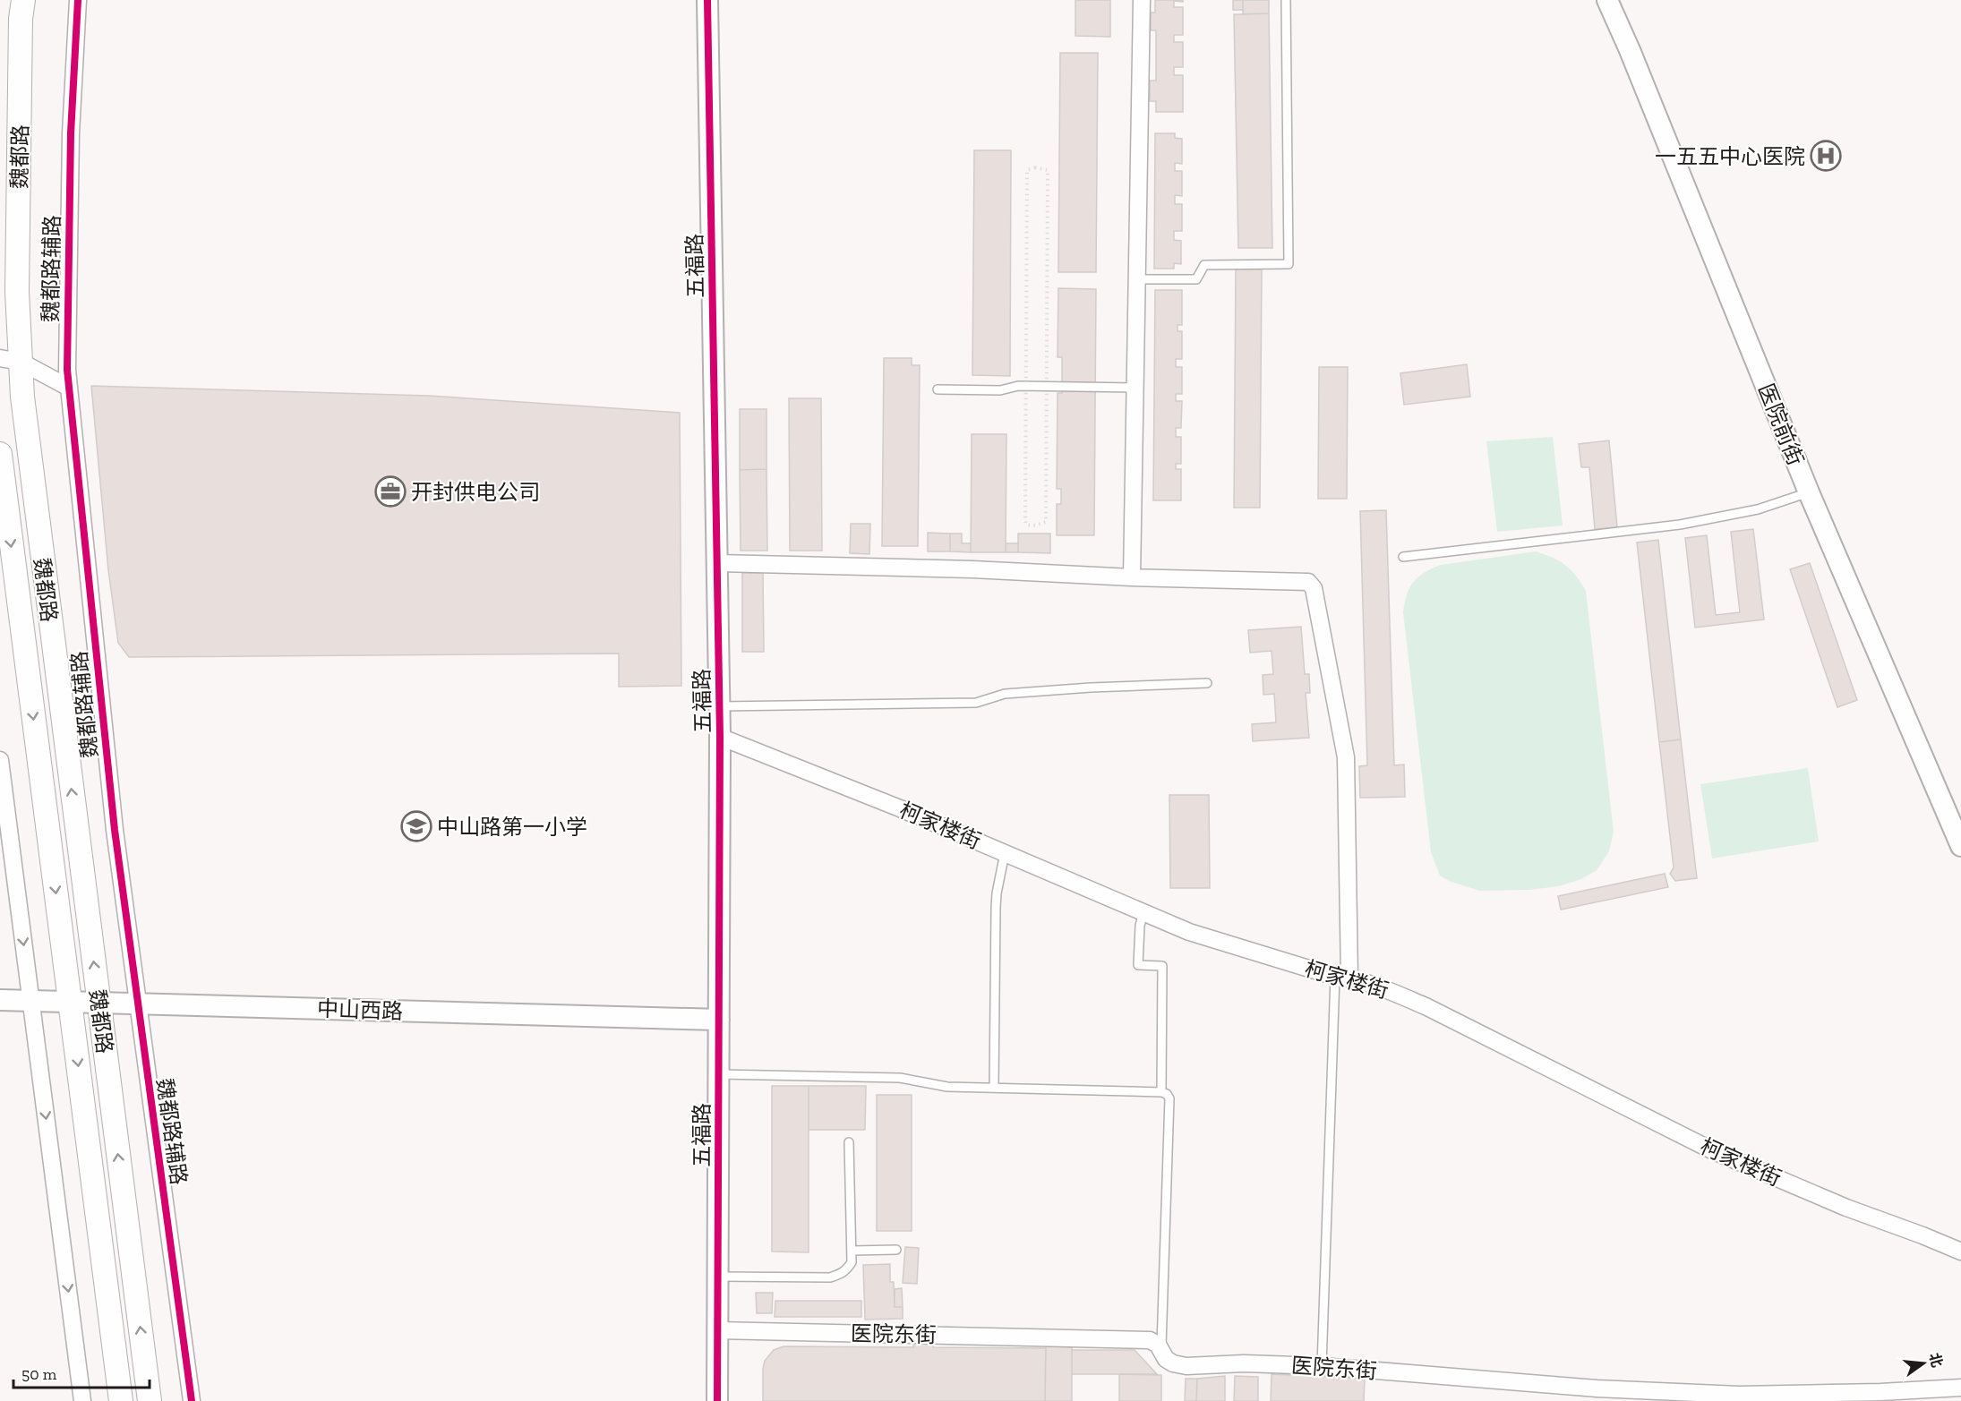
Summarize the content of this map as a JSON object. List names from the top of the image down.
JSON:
{
  "streets": {
    "main road": ["魏都路"],
    "street": [
      "五福路",
      "魏都路辅路",
      "医院前街",
      "柯家楼街",
      "中山西路",
      "医院东街"
    ]
  },
  "crossings": [
    ["魏都路", "中山西路"],
    ["五福路", "柯家楼街"],
    ["五福路", "中山西路"],
    ["五福路", "医院东街"],
    ["魏都路辅路", "中山西路"]
  ],
  "places": {
    "hospital": ["一五五中心医院"],
    "office": ["开封供电公司"],
    "school or university": ["中山路第一小学"]
  },
  "scale_bar": "50 m",
  "north": "right"
}
